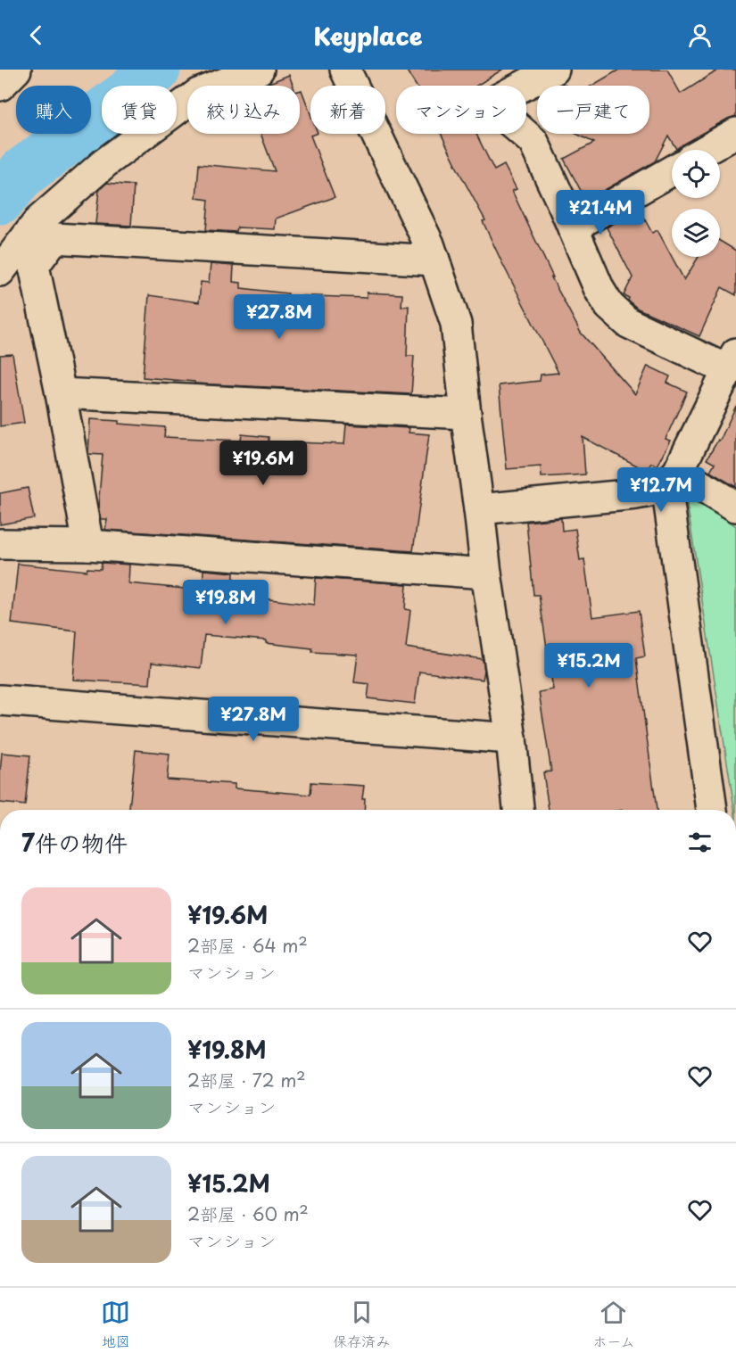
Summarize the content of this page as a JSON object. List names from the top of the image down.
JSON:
{
  "page": {
    "header": "Keyplace",
    "chip": [
      "購入",
      "賃貸",
      "絞り込み",
      "新着",
      "マンション",
      "一戸建て"
    ],
    "price": [
      "¥21.4M",
      "¥27.8M",
      "¥19.6M",
      "¥12.7M",
      "¥19.8M",
      "¥15.2M",
      "¥27.8M"
    ],
    "heading": "7件の物件",
    "list": [
      {
        "name": "¥19.6M",
        "note": "2部屋 · 64 m² · マンション"
      },
      {
        "name": "¥19.8M",
        "note": "2部屋 · 72 m² · マンション"
      },
      {
        "name": "¥15.2M",
        "note": "2部屋 · 60 m² · マンション"
      }
    ],
    "tabs": ["地図", "保存済み", "ホーム"]
  }
}
